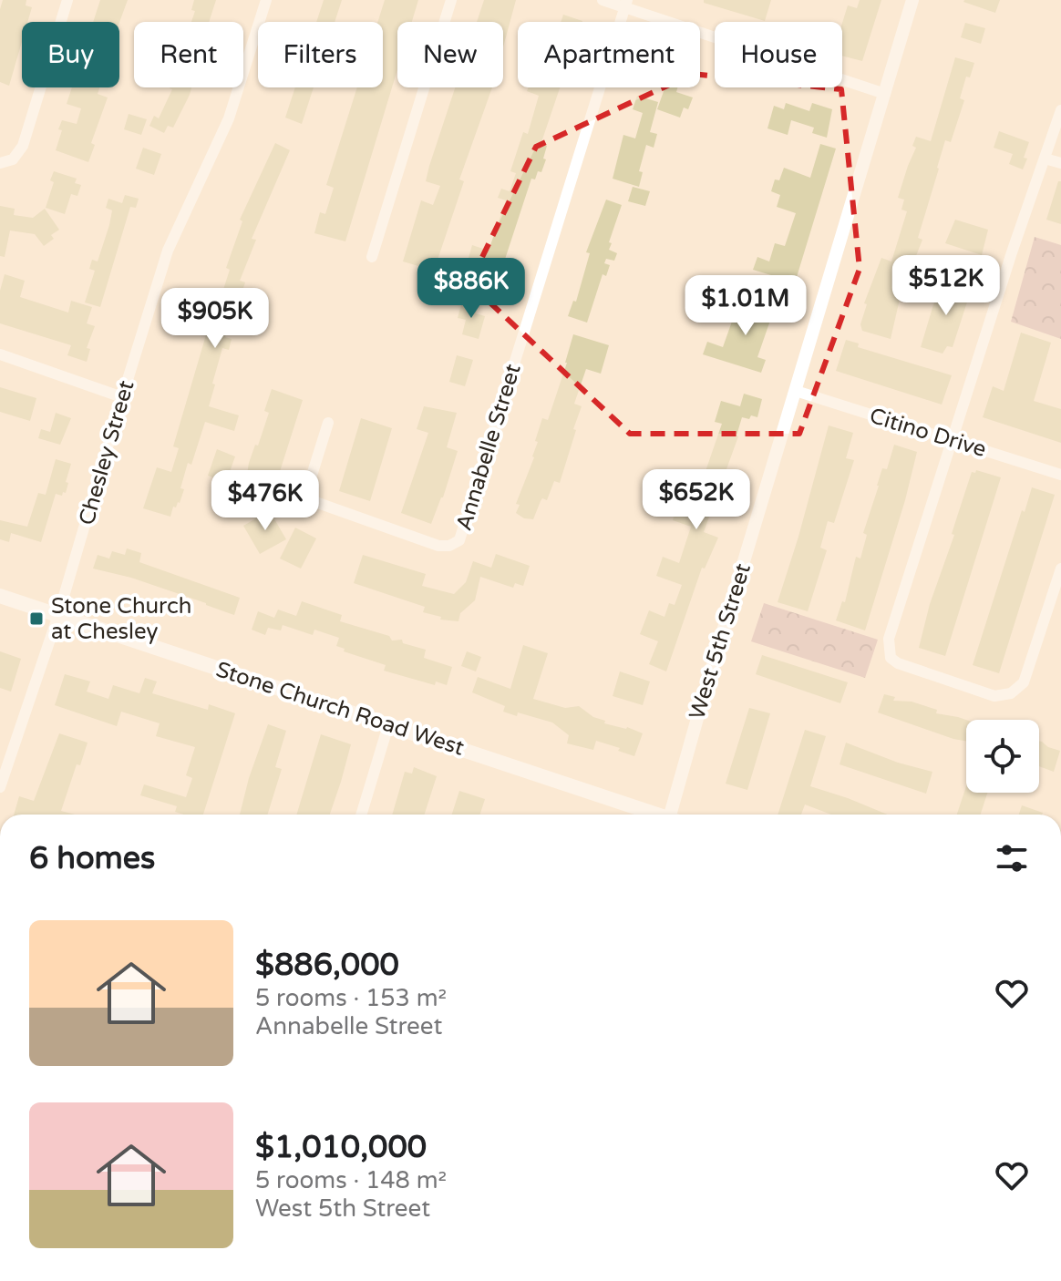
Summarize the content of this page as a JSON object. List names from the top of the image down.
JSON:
{
  "streets": {
    "main road": ["Stone Church Road West"],
    "street": [
      "Citino Drive",
      "Annabelle Street",
      "Chesley Street",
      "West 5th Street"
    ]
  },
  "crossings": [
    ["Citino Drive", "West 5th Street"],
    ["Chesley Street", "Stone Church Road West"]
  ],
  "places": {
    "transit": ["Stone Church at Chesley"]
  },
  "page": {
    "chip": [
      "Buy",
      "Rent",
      "Filters",
      "New",
      "Apartment",
      "House"
    ],
    "price": [
      "$512K",
      "$886K",
      "$1.01M",
      "$905K",
      "$652K",
      "$476K"
    ],
    "heading": "6 homes",
    "list": [
      {
        "name": "$886,000",
        "note": "5 rooms · 153 m² · Annabelle Street"
      },
      {
        "name": "$1,010,000",
        "note": "5 rooms · 148 m² · West 5th Street"
      }
    ]
  }
}
